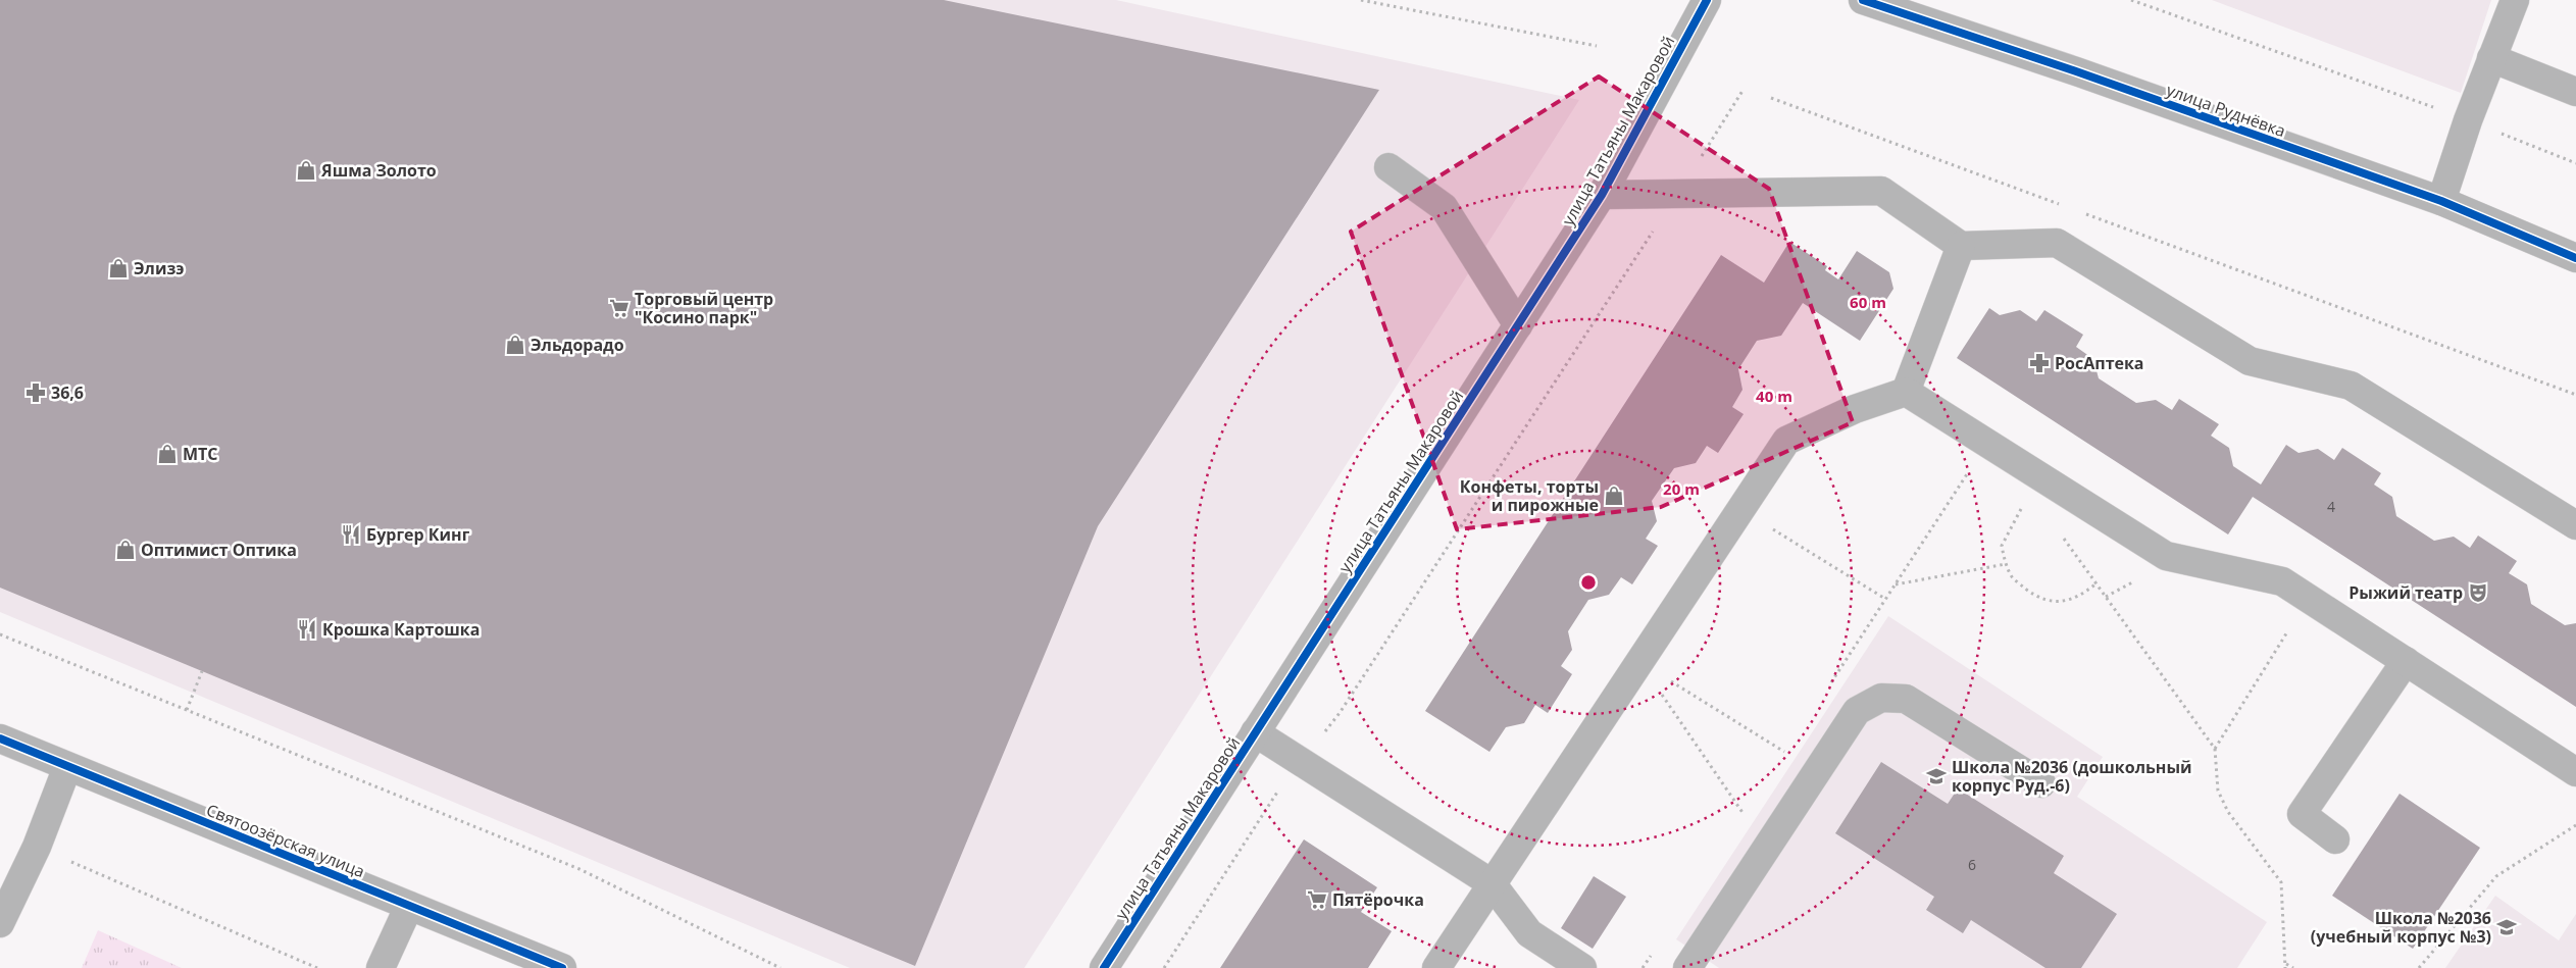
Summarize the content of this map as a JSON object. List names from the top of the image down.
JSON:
{
  "streets": {
    "street": ["улица Руднёвка", "улица Татьяны Макаровой", "Святоозёрская улица"]
  },
  "places": {
    "shop": [
      "Яшма Золото",
      "Элизэ",
      "Эльдорадо",
      "МТС",
      "Конфеты, торты и пирожные",
      "Оптимист Оптика"
    ],
    "supermarket": ["Торговый центр \"Косино парк\"", "Пятёрочка"],
    "pharmacy": ["РосАптека", "36,6"],
    "restaurant": ["Бургер Кинг", "Крошка Картошка"],
    "theatre": ["Рыжий театр"],
    "school or university": ["Школа №2036 (дошкольный корпус Руд.-6)", "Школа №2036 (учебный корпус №3)"]
  },
  "house_numbers": ["4", "6"],
  "rings": ["60 m", "40 m", "20 m"]
}
